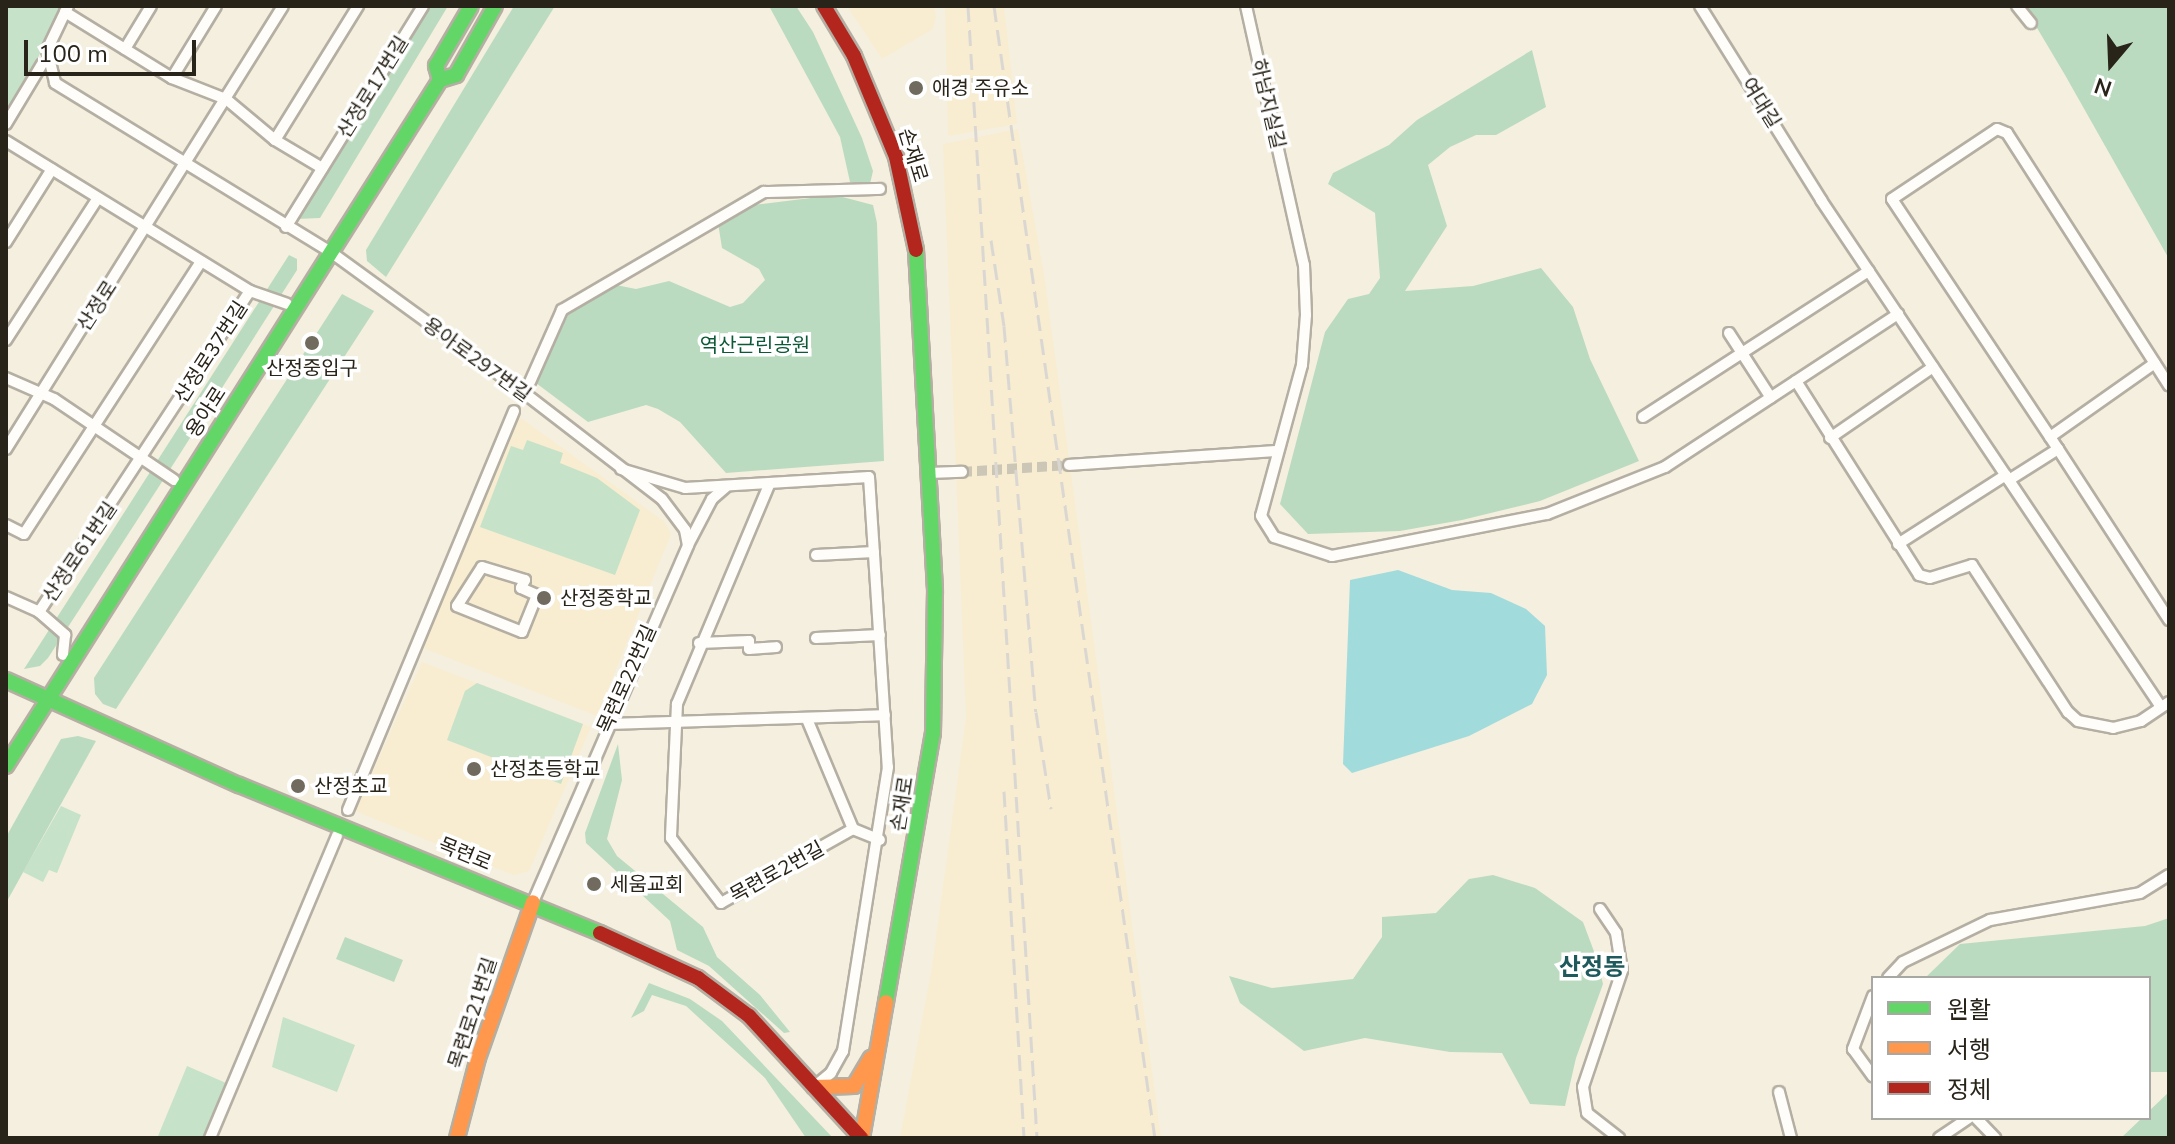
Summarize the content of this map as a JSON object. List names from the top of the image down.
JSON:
{
  "streets": {
    "main road": [
      "손재로",
      "용아로",
      "목련로",
      "목련로21번길"
    ],
    "street": [
      "산정로17번길",
      "여대길",
      "하남지실길",
      "산정로",
      "산정로37번길",
      "용아로297번길",
      "산정로61번길",
      "목련로22번길",
      "목련로2번길"
    ]
  },
  "crossings": [
    ["여대길", "하남지실길"],
    ["손재로", "목련로"],
    ["산정로", "산정로37번길"],
    ["산정로37번길", "산정로61번길"],
    ["용아로297번길", "용아로"],
    ["용아로297번길", "목련로22번길"],
    ["용아로", "목련로"],
    ["목련로22번길", "목련로"],
    ["목련로22번길", "목련로21번길"],
    ["목련로", "목련로21번길"]
  ],
  "districts": ["산정동"],
  "parks": ["역산근린공원"],
  "places": [
    "애경 주유소",
    "산정중입구",
    "산정중학교",
    "산정초등학교",
    "산정초교",
    "세움교회"
  ],
  "legend": ["원활", "서행", "정체"],
  "scale_bar": "100 m",
  "north": "bottom"
}
